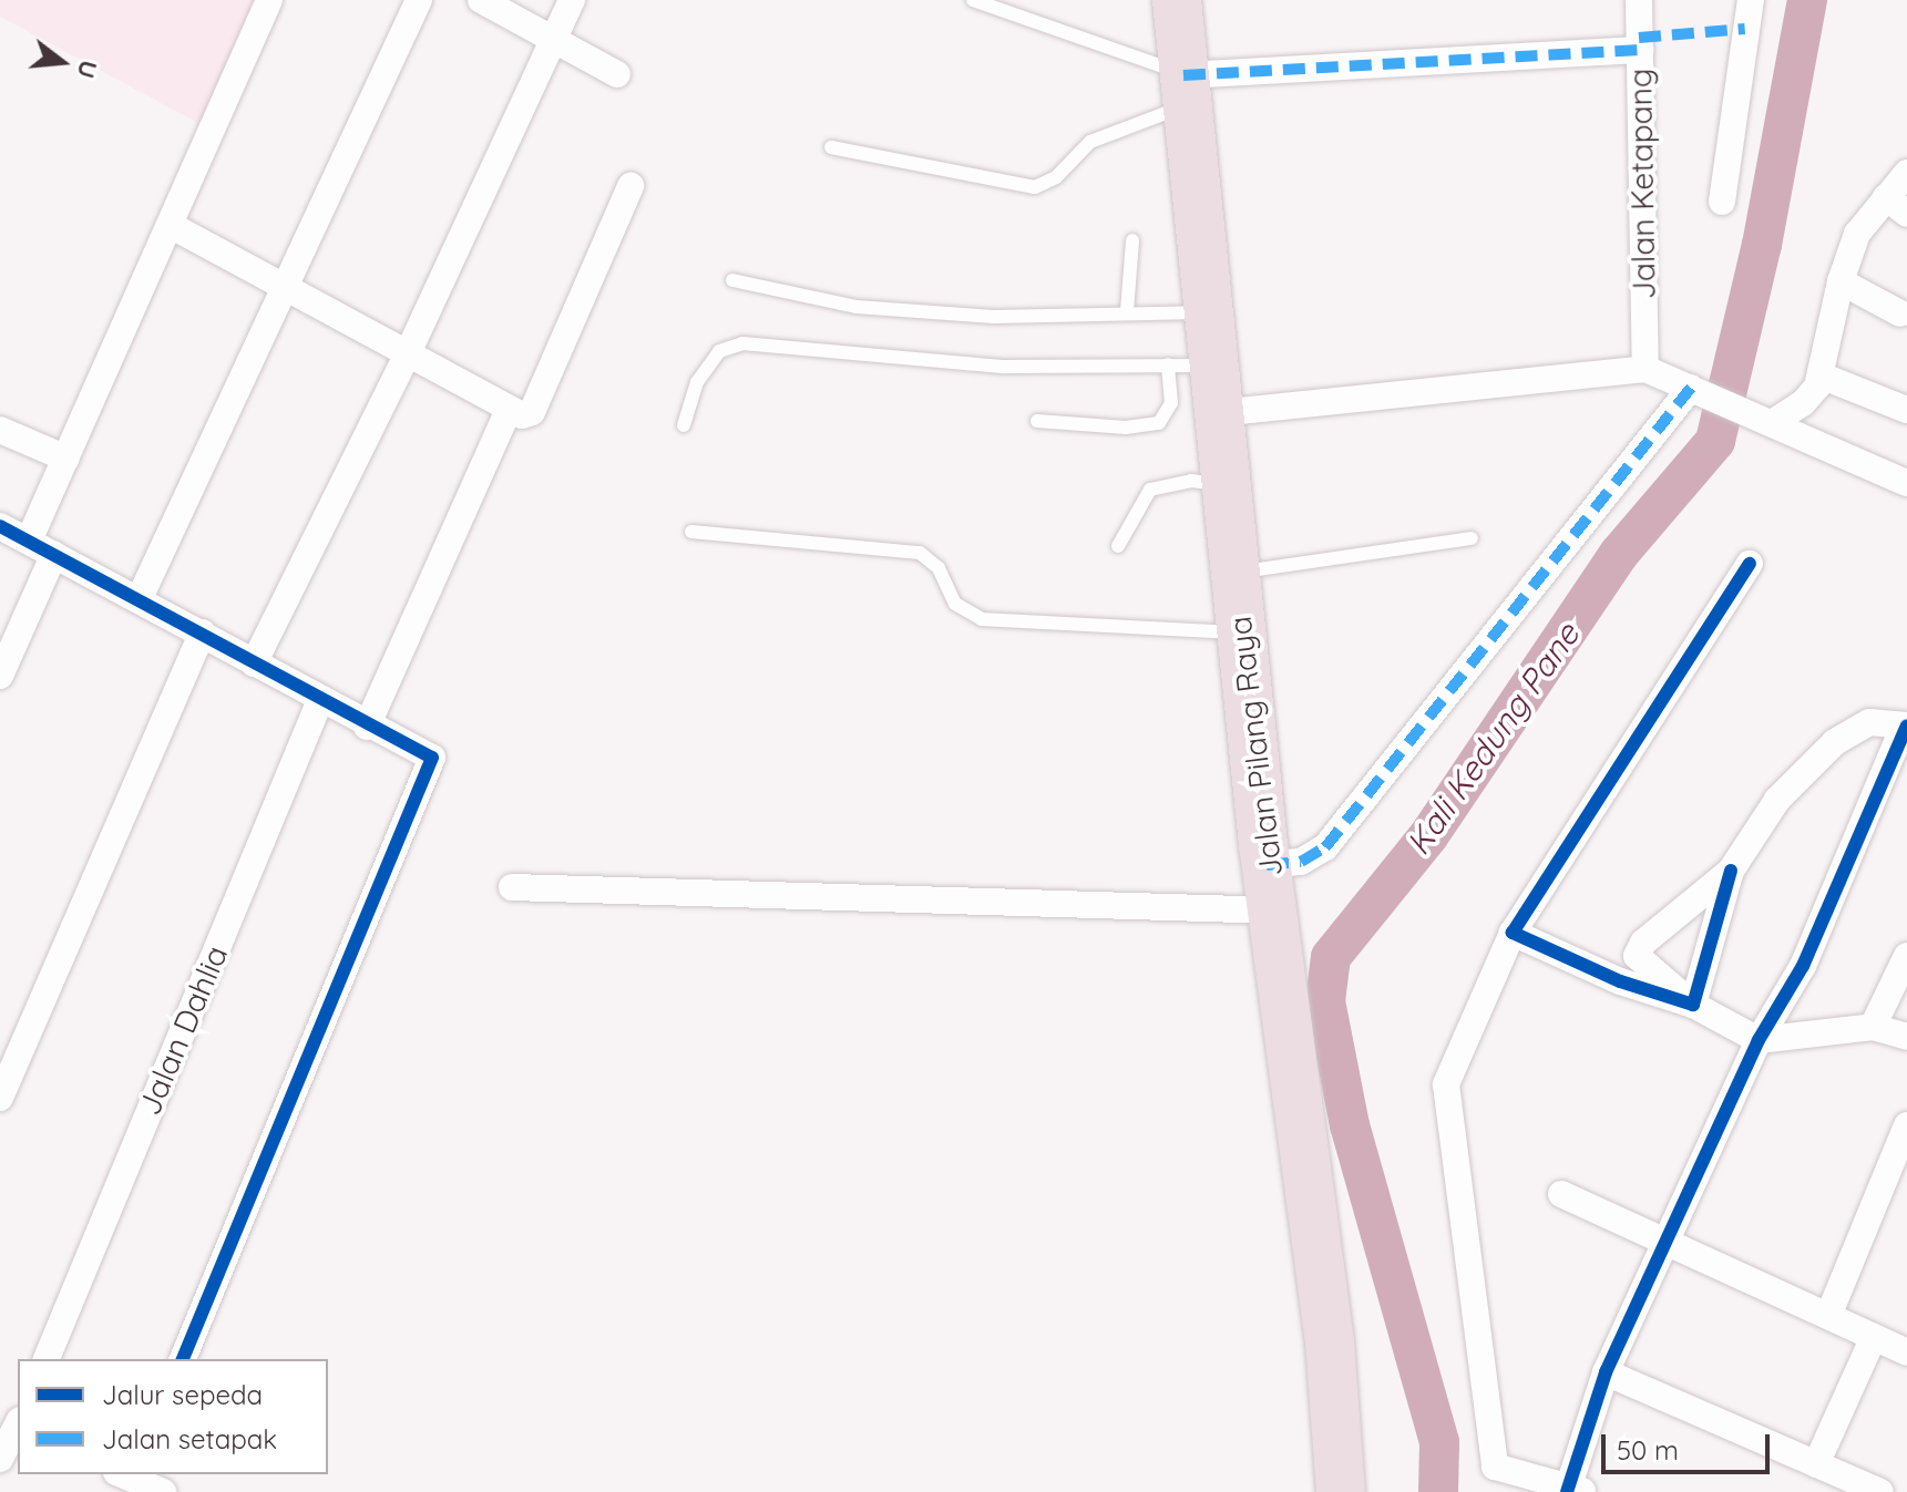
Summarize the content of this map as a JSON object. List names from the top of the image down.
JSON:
{
  "streets": {
    "highway": ["Jalan Pilang Raya"],
    "street": ["Jalan Ketapang", "Jalan Dahlia"]
  },
  "water": ["Kali Kedung Pane"],
  "legend": ["Jalur sepeda", "Jalan setapak"],
  "scale_bar": "50 m",
  "north": "right"
}
